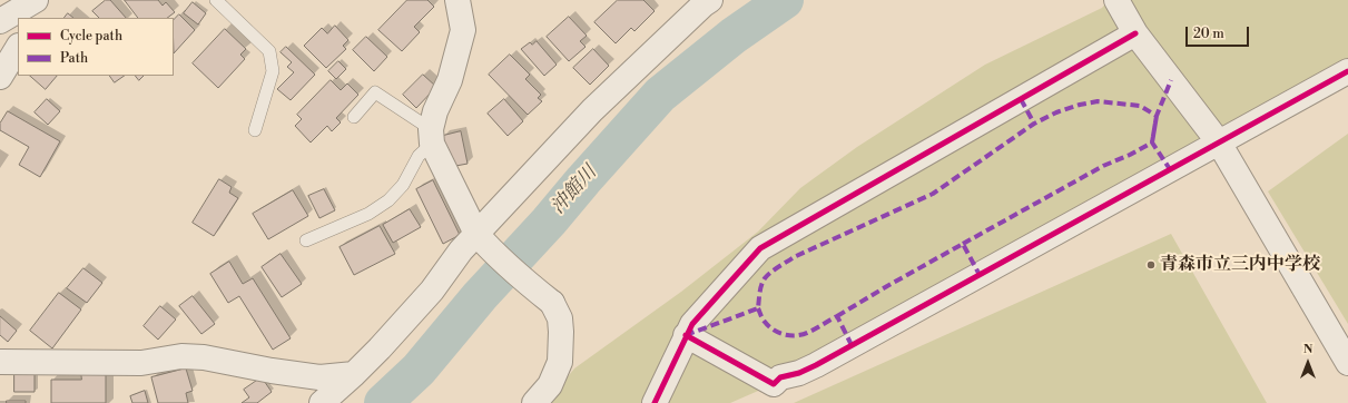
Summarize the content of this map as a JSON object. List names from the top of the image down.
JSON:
{
  "water": ["沖館川"],
  "places": ["青森市立三内中学校"],
  "legend": ["Cycle path", "Path"],
  "scale_bar": "20 m",
  "north": "top"
}
